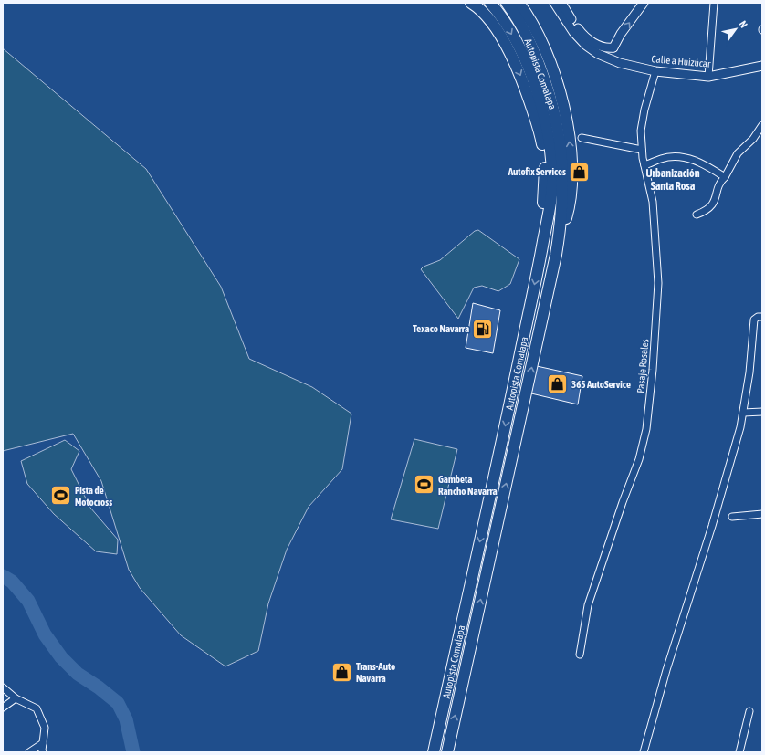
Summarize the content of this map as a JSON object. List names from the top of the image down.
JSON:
{
  "streets": {
    "highway": ["Autopista Comalapa"],
    "street": ["Calle a Huizúcar", "Pasaje Rosales"]
  },
  "crossings": [
    ["Calle a Huizúcar", "Pasaje Rosales"]
  ],
  "districts": ["Urbanización Santa Rosa"],
  "places": {
    "shop": ["Autofix Services", "365 AutoService", "Trans-Auto Navarra"],
    "fuel station": ["Texaco Navarra"],
    "sports": ["Gambeta Rancho Navarra", "Pista de Motocross"]
  },
  "north": "top right"
}
